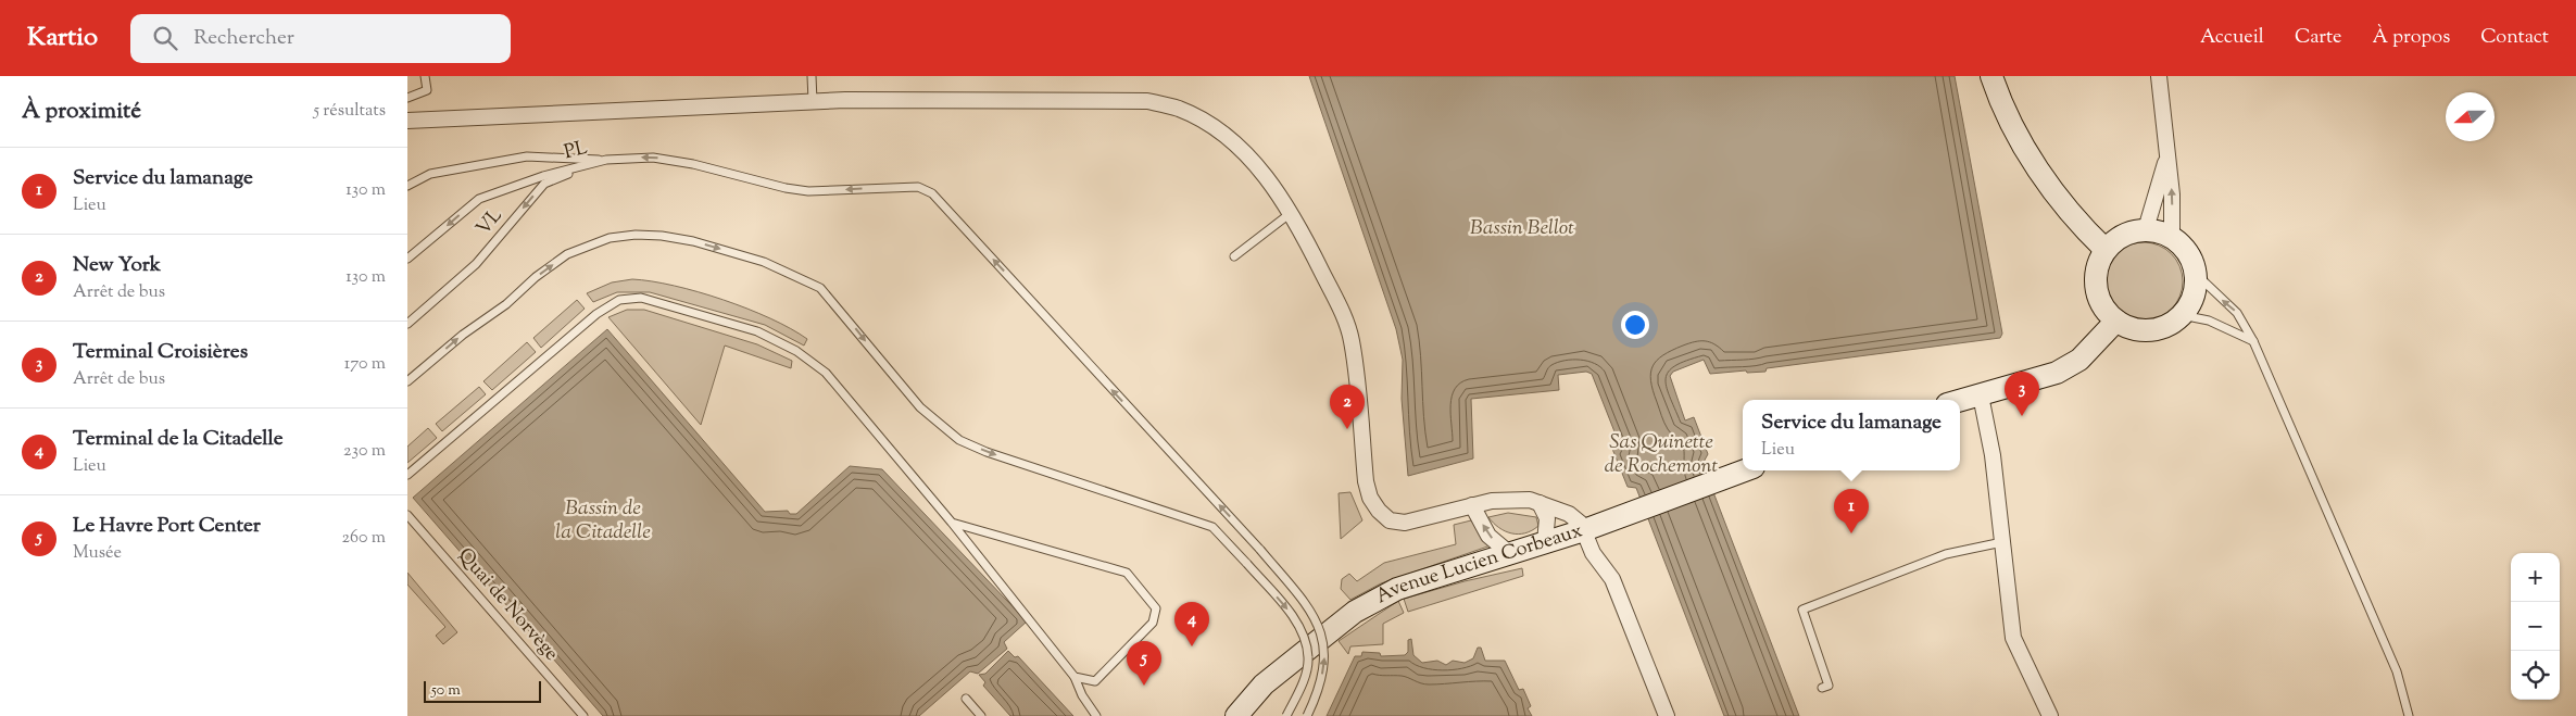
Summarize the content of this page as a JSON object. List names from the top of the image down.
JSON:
{
  "streets": {
    "main road": ["Avenue Lucien Corbeaux"],
    "lane": ["PL", "VL", "Quai de Norvège"]
  },
  "crossings": [
    ["PL", "VL"]
  ],
  "one_way": ["VL"],
  "water": ["Bassin Bellot", "Sas Quinette de Rochemont", "Bassin de la Citadelle"],
  "scale_bar": "50 m",
  "north": "left",
  "page": {
    "header": "Kartio",
    "search": "Rechercher",
    "nav": [
      "Accueil",
      "Carte",
      "À propos",
      "Contact"
    ],
    "heading": ["À proximité", "5 résultats"],
    "list": [
      {
        "mark": "1",
        "name": "Service du lamanage",
        "note": "Lieu",
        "value": "130 m"
      },
      {
        "mark": "2",
        "name": "New York",
        "note": "Arrêt de bus",
        "value": "130 m"
      },
      {
        "mark": "3",
        "name": "Terminal Croisières",
        "note": "Arrêt de bus",
        "value": "170 m"
      },
      {
        "mark": "4",
        "name": "Terminal de la Citadelle",
        "note": "Lieu",
        "value": "230 m"
      },
      {
        "mark": "5",
        "name": "Le Havre Port Center",
        "note": "Musée",
        "value": "260 m"
      }
    ],
    "pins": [
      "3",
      "2",
      "1",
      "4",
      "5"
    ],
    "popup": ["Service du lamanage", "Lieu"],
    "map_buttons": ["+", "−"],
    "scale": "50 m"
  }
}
